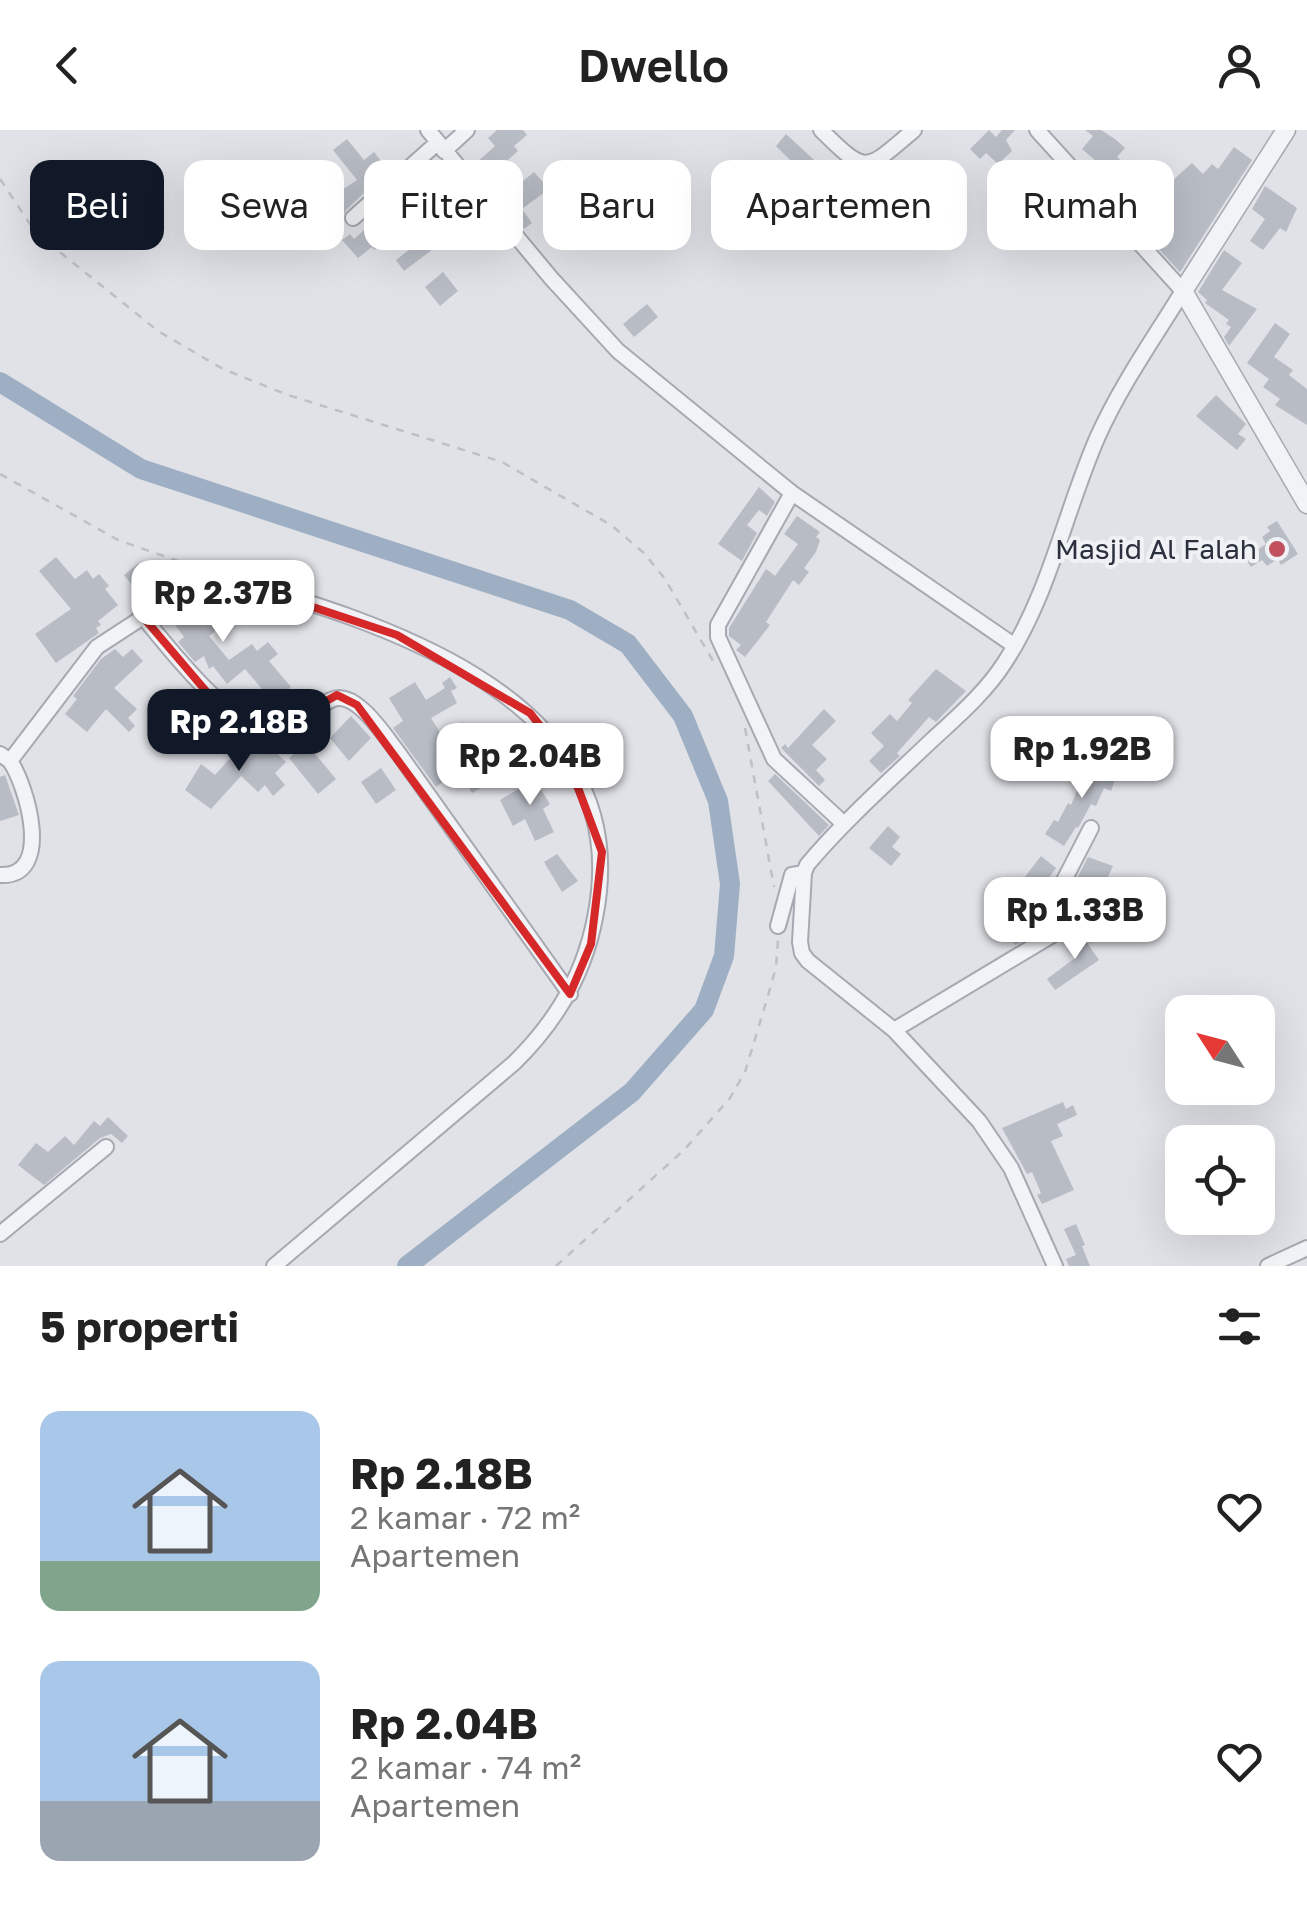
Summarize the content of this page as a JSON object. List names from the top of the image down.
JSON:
{
  "places": ["Masjid Al Falah"],
  "north": "top left",
  "page": {
    "header": "Dwello",
    "chip": [
      "Beli",
      "Sewa",
      "Filter",
      "Baru",
      "Apartemen",
      "Rumah"
    ],
    "price": [
      "Rp 2.37B",
      "Rp 2.18B",
      "Rp 1.92B",
      "Rp 2.04B",
      "Rp 1.33B"
    ],
    "heading": "5 properti",
    "list": [
      {
        "name": "Rp 2.18B",
        "note": "2 kamar · 72 m² · Apartemen"
      },
      {
        "name": "Rp 2.04B",
        "note": "2 kamar · 74 m² · Apartemen"
      }
    ]
  }
}
